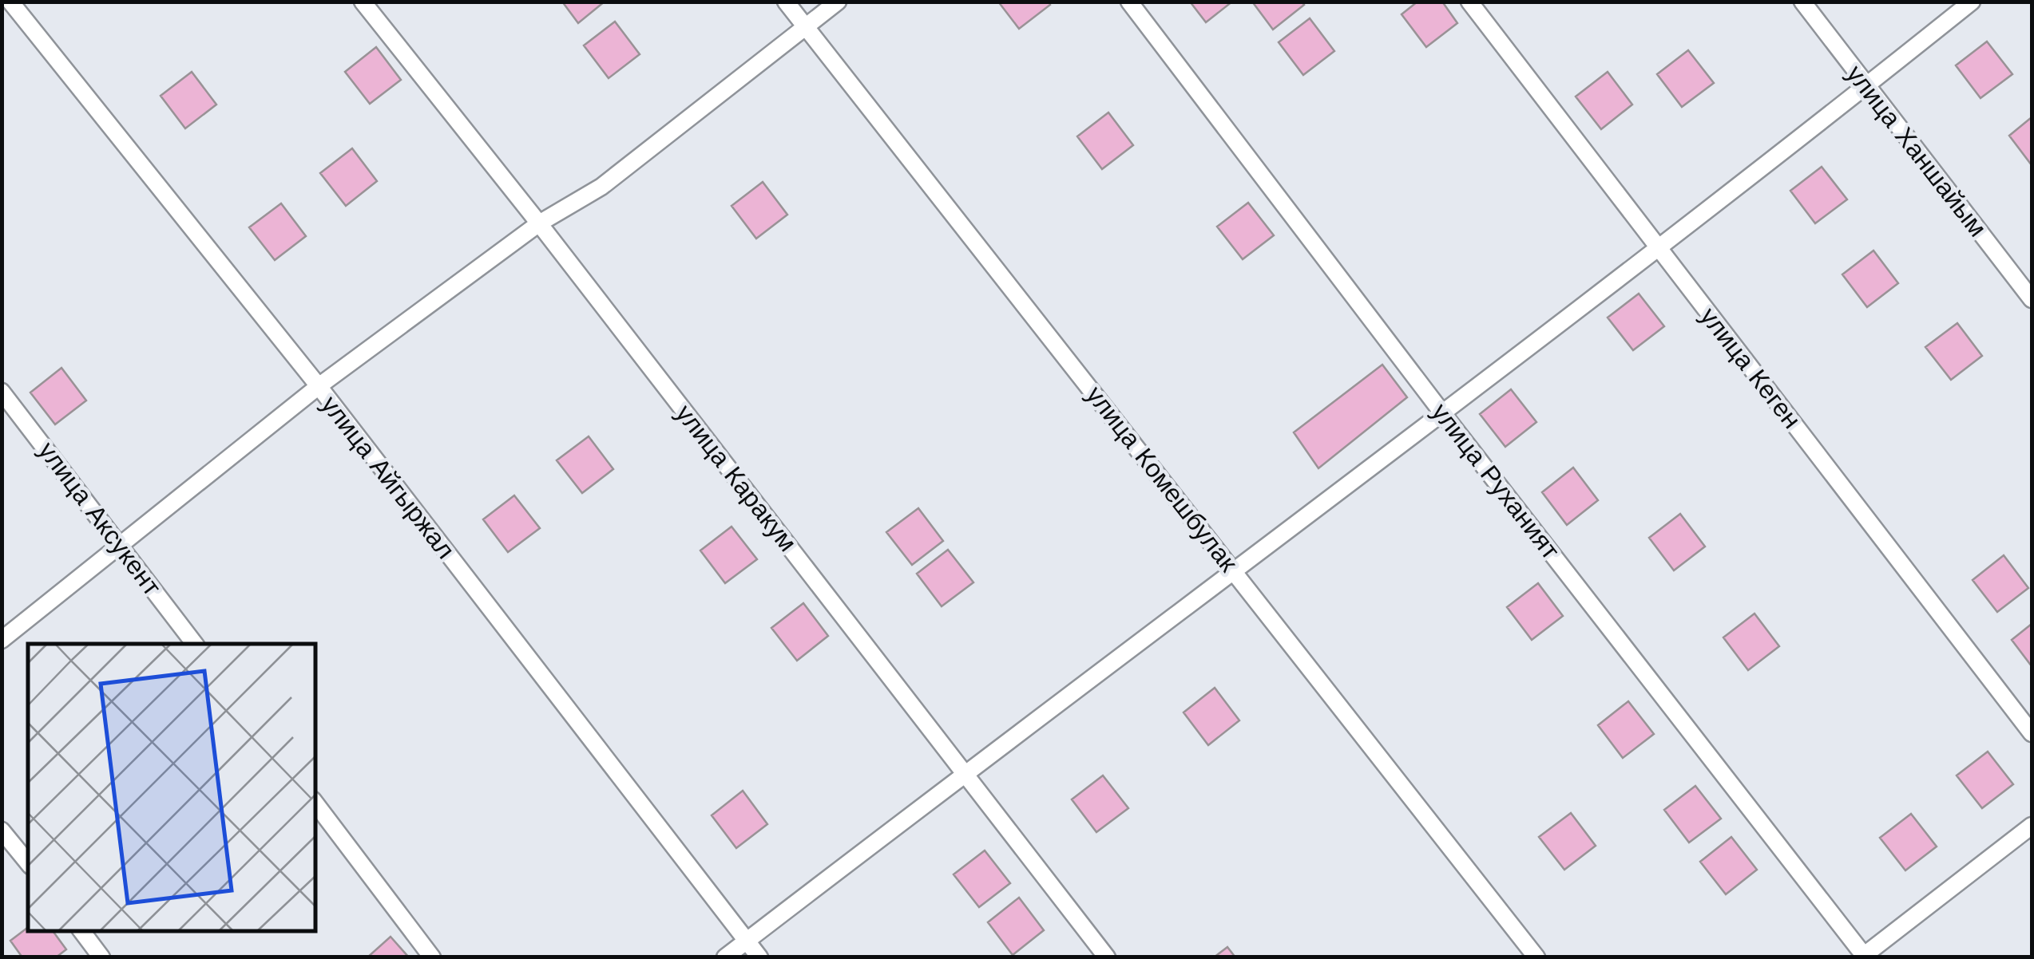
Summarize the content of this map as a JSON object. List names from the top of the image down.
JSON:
{
  "streets": {
    "street": [
      "улица Ханшайым",
      "улица Кеген",
      "улица Айгыржал",
      "улица Каракум",
      "улица Комешбулак",
      "улица Руханият",
      "улица Аксукент"
    ]
  }
}
